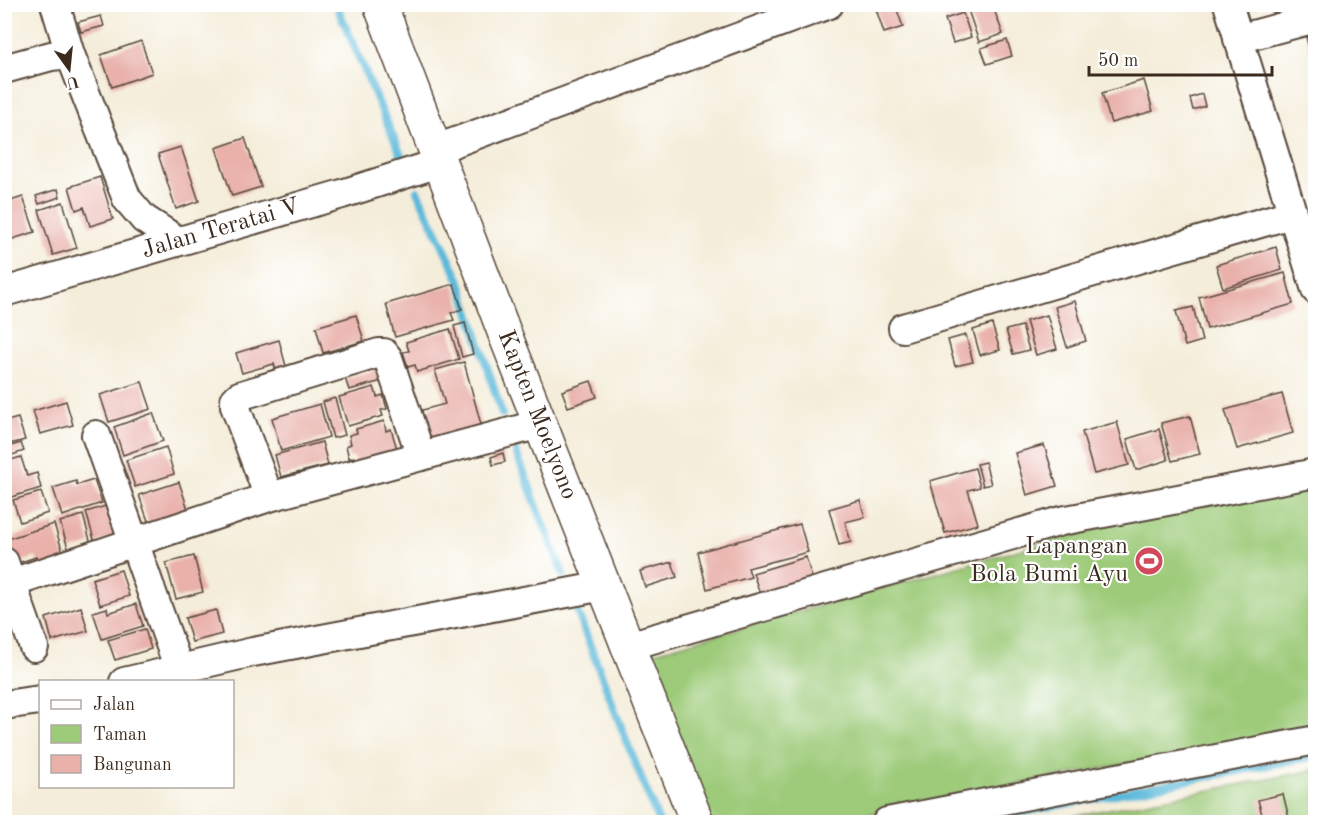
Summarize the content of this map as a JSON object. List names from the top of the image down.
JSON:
{
  "streets": {
    "street": ["Jalan Teratai V", "Kapten Moelyono"]
  },
  "crossings": [
    ["Jalan Teratai V", "Kapten Moelyono"]
  ],
  "places": {
    "sports": ["Lapangan Bola Bumi Ayu"]
  },
  "legend": ["Jalan", "Taman", "Bangunan"],
  "scale_bar": "50 m",
  "north": "bottom"
}
